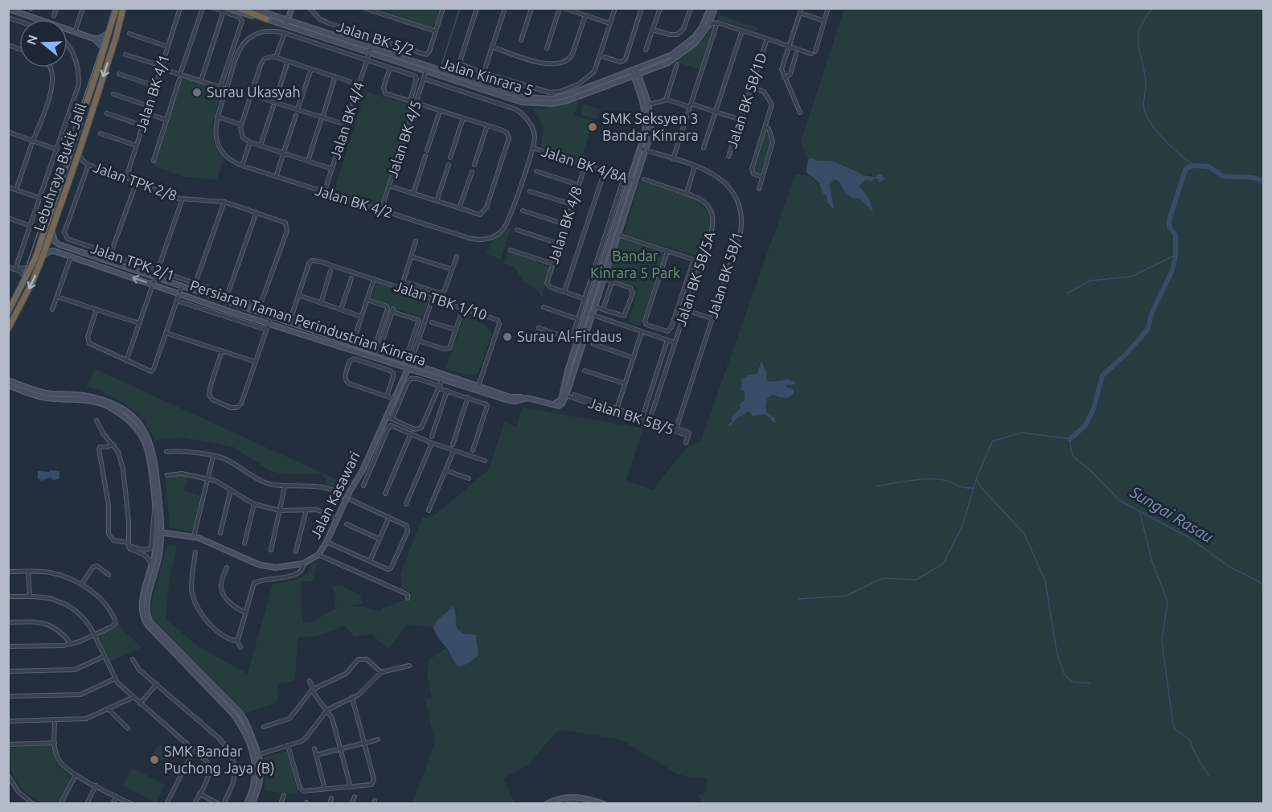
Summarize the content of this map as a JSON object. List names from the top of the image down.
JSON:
{
  "streets": {
    "highway": ["Lebuhraya Bukit Jalil"],
    "street": [
      "Jalan BK 5/2",
      "Jalan Kinrara 5",
      "Jalan BK 4/1",
      "Jalan BK 5B/1D",
      "Jalan BK 4/4",
      "Jalan BK 4/5",
      "Jalan BK 4/8A",
      "Jalan TPK 2/8",
      "Jalan BK 4/2",
      "Jalan BK 4/8",
      "Jalan TPK 2/1",
      "Jalan BK 5B/1",
      "Jalan BK 5B/5A",
      "Jalan TBK 1/10",
      "Persiaran Taman Perindustrian Kinrara",
      "Jalan BK 5B/5",
      "Jalan Kasawari"
    ]
  },
  "crossings": [
    ["Jalan Kinrara 5", "Jalan BK 4/4"],
    ["Jalan Kinrara 5", "Jalan BK 4/5"],
    ["Jalan BK 4/1", "Jalan TPK 2/8"],
    ["Jalan BK 4/4", "Jalan BK 4/2"],
    ["Jalan BK 4/5", "Jalan BK 4/2"],
    ["Jalan BK 4/8A", "Jalan BK 4/2"],
    ["Jalan BK 4/8A", "Jalan BK 4/8"],
    ["Lebuhraya Bukit Jalil", "Jalan TPK 2/8"],
    ["Lebuhraya Bukit Jalil", "Persiaran Taman Perindustrian Kinrara"],
    ["Jalan TPK 2/8", "Jalan TPK 2/1"],
    ["Jalan BK 5B/1", "Jalan BK 5B/5"],
    ["Jalan BK 5B/5A", "Jalan BK 5B/5"],
    ["Jalan TBK 1/10", "Persiaran Taman Perindustrian Kinrara"],
    ["Persiaran Taman Perindustrian Kinrara", "Jalan BK 5B/5"],
    ["Persiaran Taman Perindustrian Kinrara", "Jalan Kasawari"]
  ],
  "water": ["Sungai Rasau"],
  "parks": ["Bandar Kinrara 5 Park"],
  "places": [
    "Surau Ukasyah",
    "SMK Seksyen 3 Bandar Kinrara",
    "Surau Al-Firdaus",
    "SMK Bandar Puchong Jaya (B)"
  ],
  "north": "left"
}
